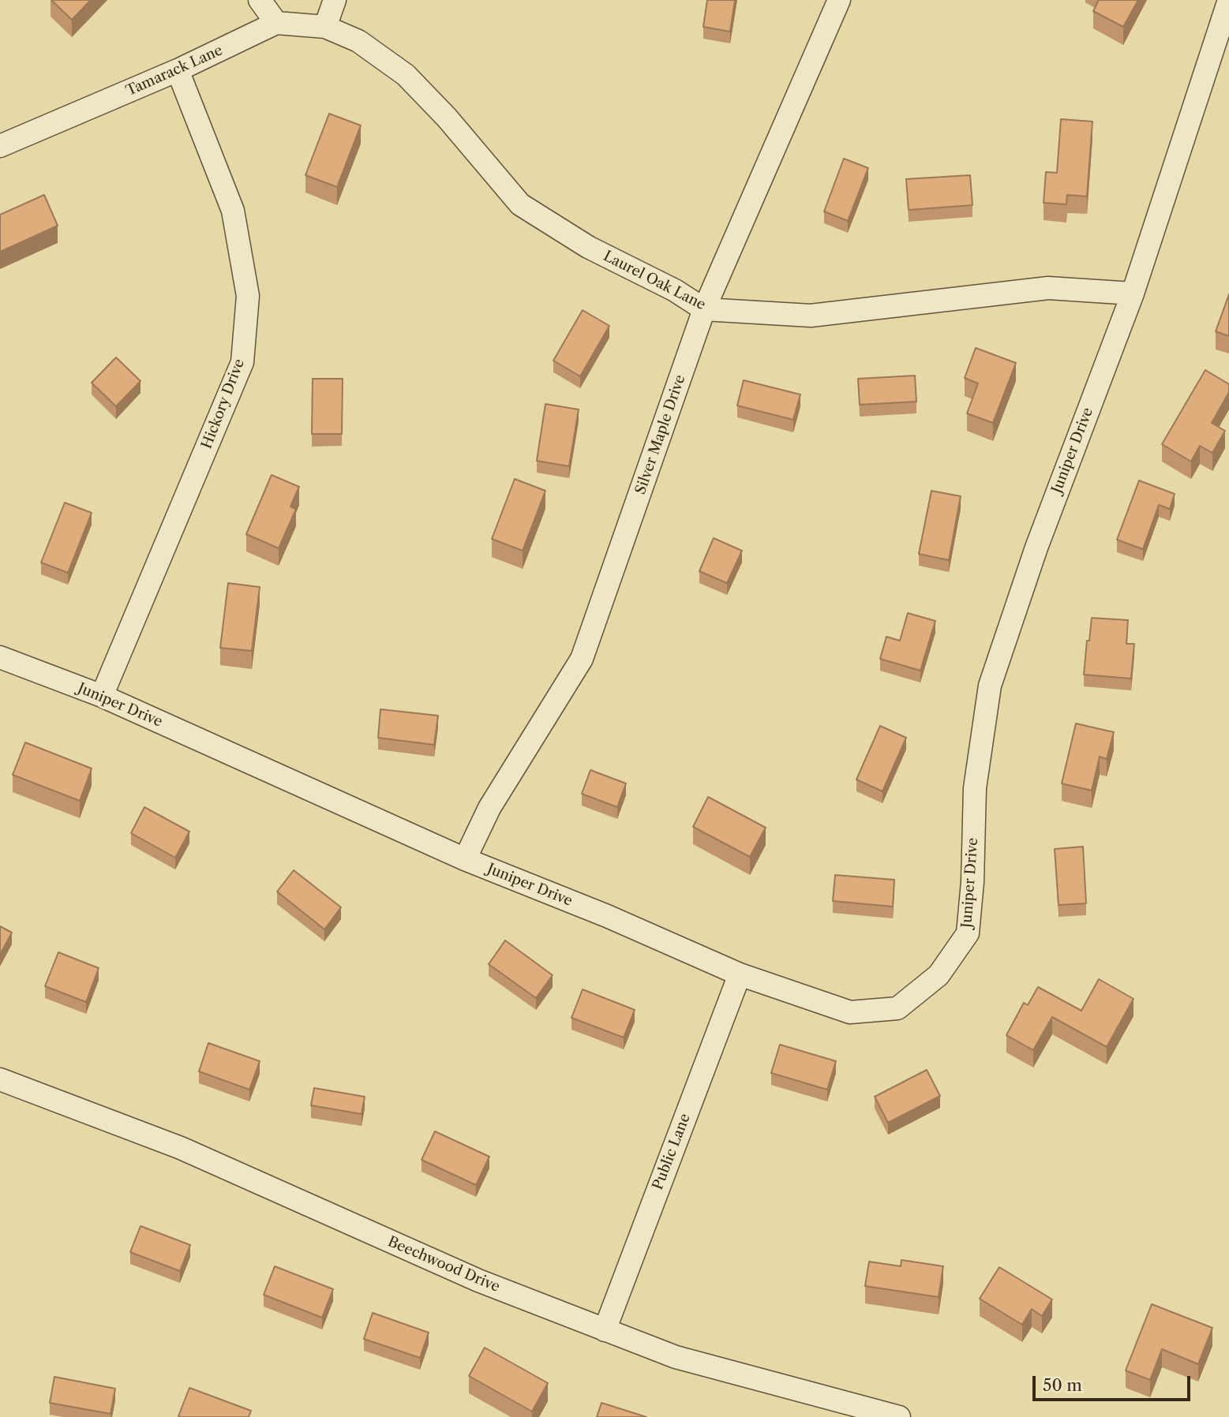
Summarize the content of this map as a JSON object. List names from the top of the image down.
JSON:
{
  "streets": {
    "street": [
      "Tamarack Lane",
      "Laurel Oak Lane",
      "Hickory Drive",
      "Silver Maple Drive",
      "Juniper Drive",
      "Public Lane",
      "Beechwood Drive"
    ]
  },
  "crossings": [
    ["Tamarack Lane", "Hickory Drive"],
    ["Laurel Oak Lane", "Silver Maple Drive"],
    ["Laurel Oak Lane", "Juniper Drive"],
    ["Hickory Drive", "Juniper Drive"],
    ["Silver Maple Drive", "Juniper Drive"],
    ["Juniper Drive", "Public Lane"],
    ["Public Lane", "Beechwood Drive"]
  ],
  "scale_bar": "50 m"
}
